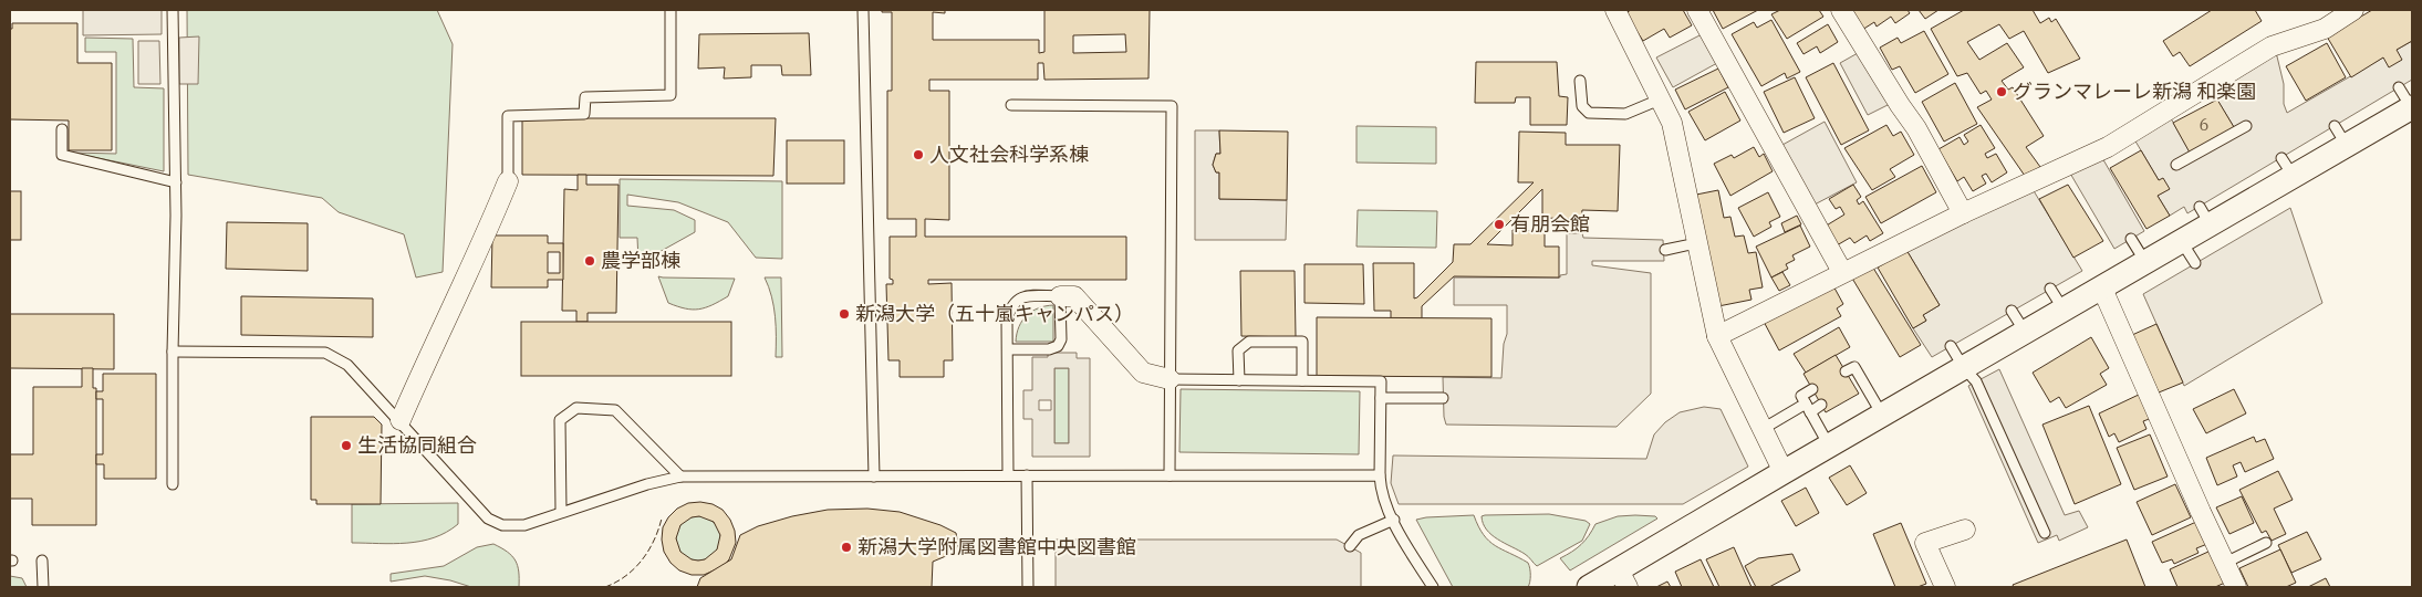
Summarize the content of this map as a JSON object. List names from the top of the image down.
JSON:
{
  "places": [
    "グランマレーレ新潟 和楽園",
    "人文社会科学系棟",
    "有朋会館",
    "農学部棟",
    "新潟大学（五十嵐キャンパス）",
    "生活協同組合",
    "新潟大学附属図書館中央図書館"
  ],
  "house_numbers": ["6"]
}
